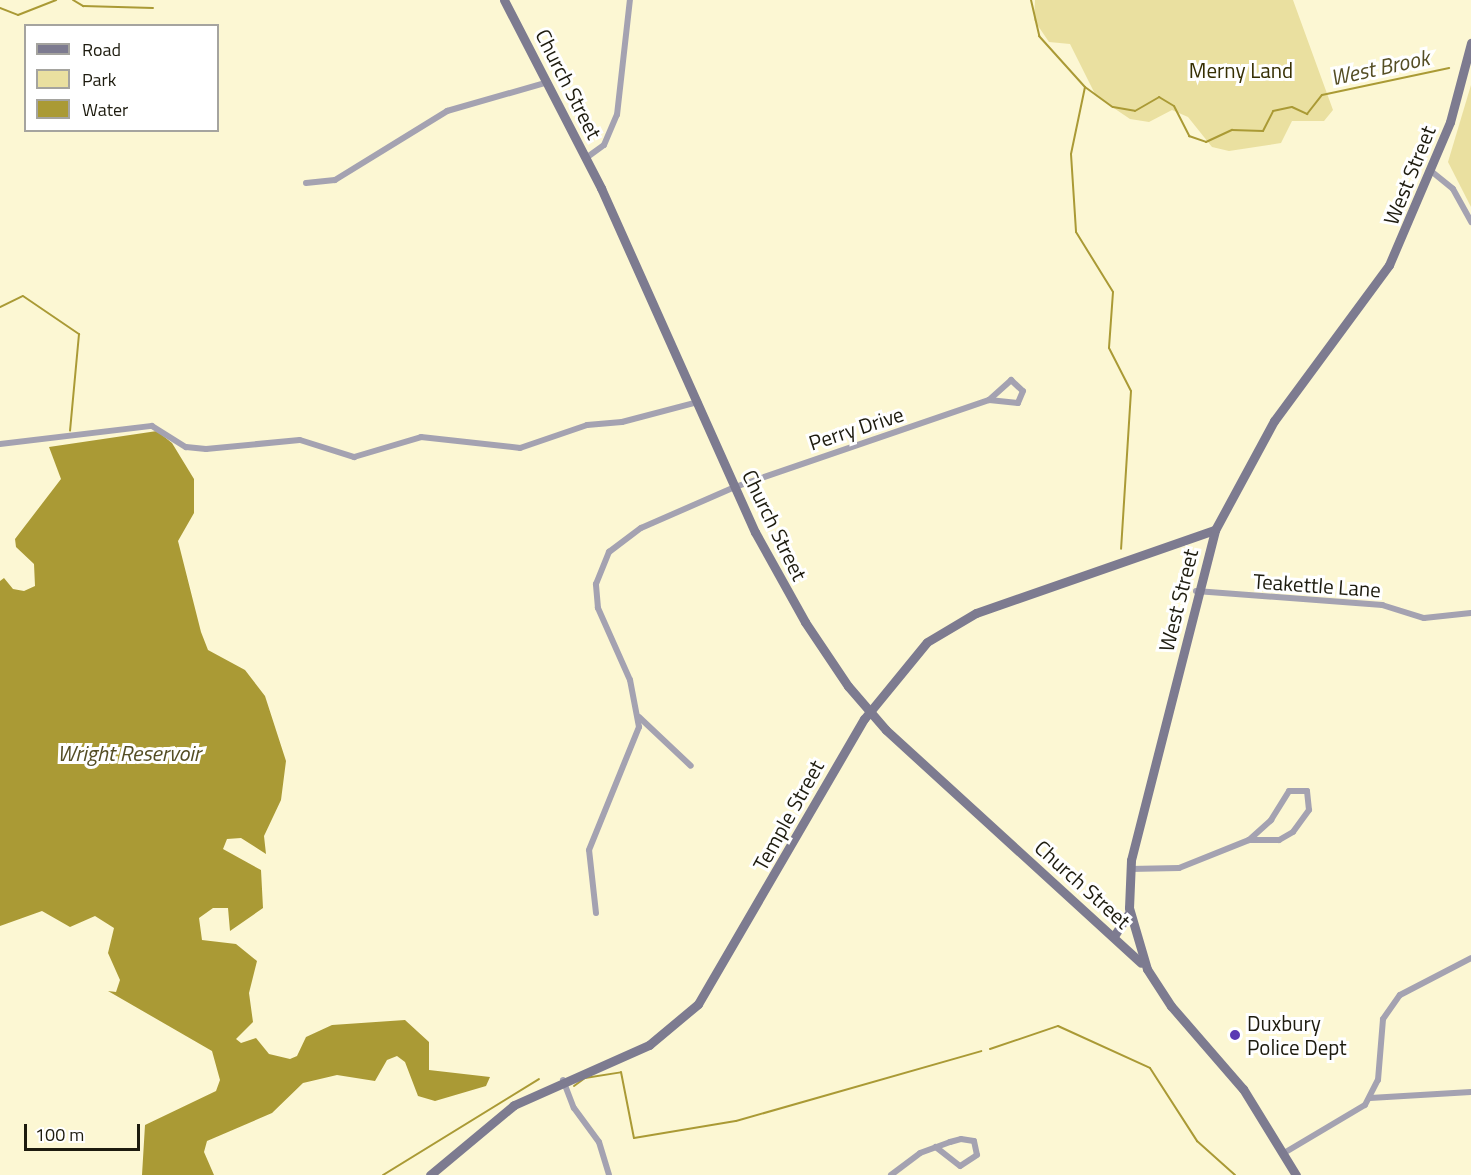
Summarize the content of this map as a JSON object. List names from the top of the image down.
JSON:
{
  "streets": {
    "main road": ["Church Street", "West Street", "Temple Street"],
    "street": ["Perry Drive", "Teakettle Lane"]
  },
  "crossings": [
    ["Church Street", "West Street"],
    ["Church Street", "Perry Drive"],
    ["Church Street", "Temple Street"],
    ["West Street", "Teakettle Lane"],
    ["West Street", "Temple Street"]
  ],
  "water": ["West Brook", "Wright Reservoir"],
  "parks": ["Merny Land"],
  "places": ["Duxbury Police Dept"],
  "legend": ["Road", "Park", "Water"],
  "scale_bar": "100 m"
}
